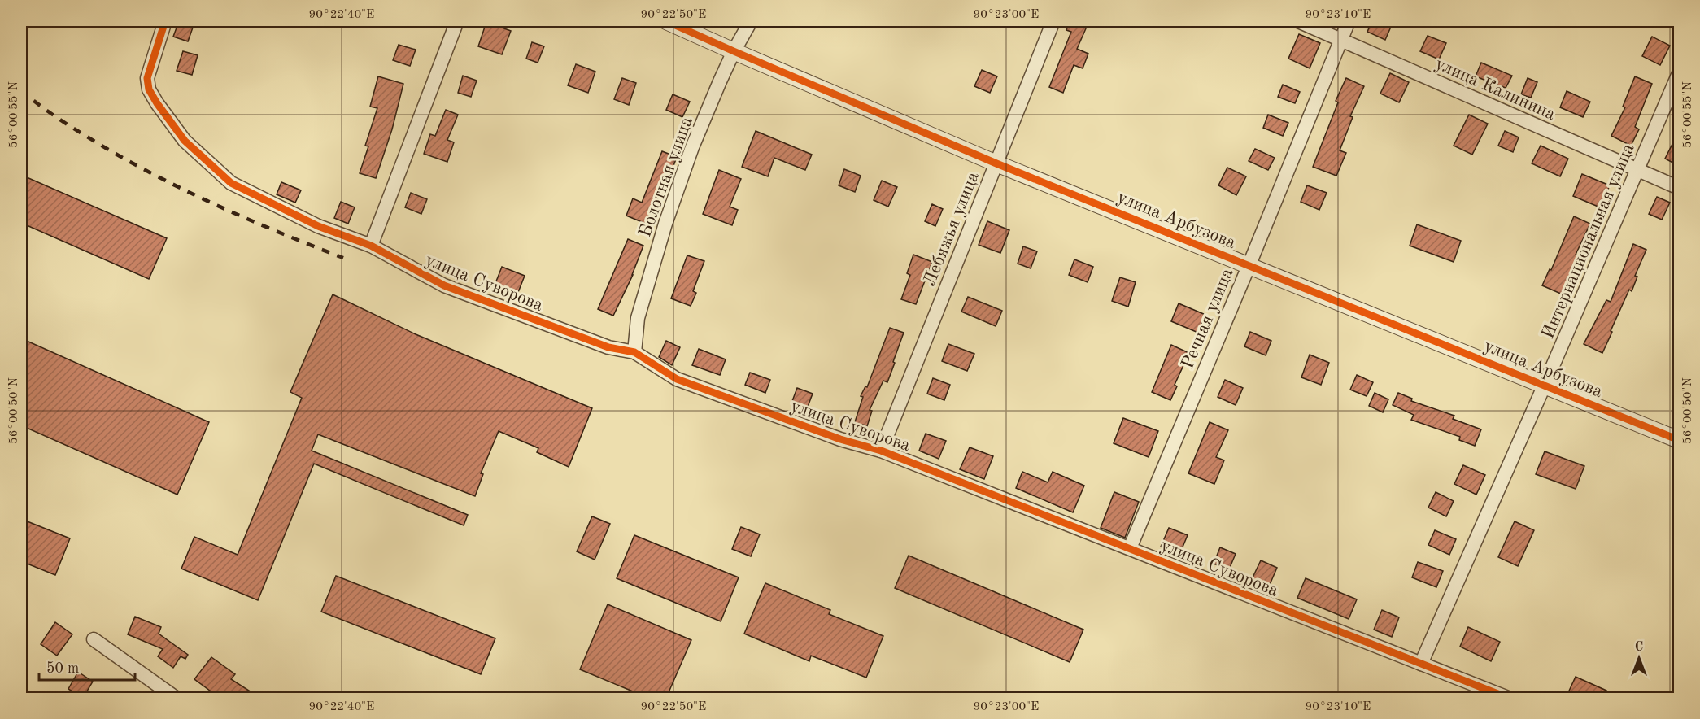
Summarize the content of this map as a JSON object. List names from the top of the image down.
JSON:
{
  "streets": {
    "street": [
      "улица Калинина",
      "Болотная улица",
      "улица Арбузова",
      "Лебяжья улица",
      "Интернациональная улица",
      "улица Суворова",
      "Речная улица"
    ]
  },
  "crossings": [
    ["улица Калинина", "Интернациональная улица"],
    ["улица Калинина", "Речная улица"],
    ["Болотная улица", "улица Арбузова"],
    ["Болотная улица", "улица Суворова"],
    ["улица Арбузова", "Лебяжья улица"],
    ["улица Арбузова", "Интернациональная улица"],
    ["улица Арбузова", "Речная улица"],
    ["Лебяжья улица", "улица Суворова"],
    ["Интернациональная улица", "улица Суворова"],
    ["улица Суворова", "Речная улица"]
  ],
  "scale_bar": "50 m",
  "north": "top",
  "coordinates": [
    "90°22'40\"E",
    "90°22'50\"E",
    "90°23'00\"E",
    "90°23'10\"E",
    "56°00'55\"N",
    "56°00'50\"N"
  ]
}
